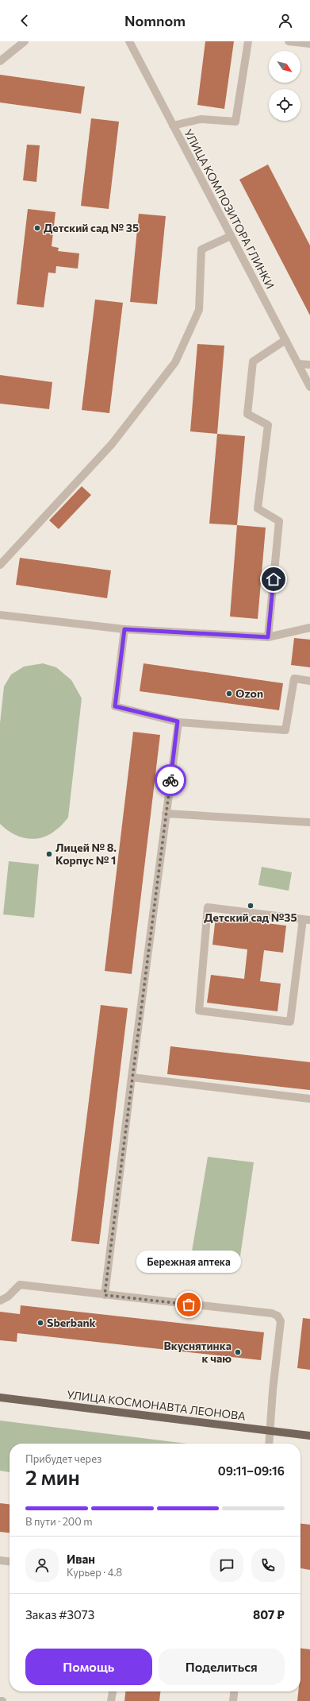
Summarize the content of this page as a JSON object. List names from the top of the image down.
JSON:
{
  "streets": {
    "main road": ["УЛИЦА КОСМОНАВТА ЛЕОНОВА"],
    "street": ["УЛИЦА КОМПОЗИТОРА ГЛИНКИ"]
  },
  "places": [
    "Детский сад № 35",
    "Ozon",
    "Лицей № 8. Корпус № 1",
    "Детский сад №35",
    "Бережная аптека",
    "Sberbank",
    "Вкуснятинка к чаю"
  ],
  "north": "bottom right",
  "page": {
    "header": "Nomnom",
    "bubble": "Бережная аптека",
    "heading": ["2 мин", "Прибудет через", "09:11–09:16"],
    "panel": [
      "Иван",
      "Курьер · 4.8",
      "Заказ #3073",
      "807 ₽"
    ],
    "bar": "В пути · 200 m",
    "buttons": ["Помощь", "Поделиться"]
  }
}
